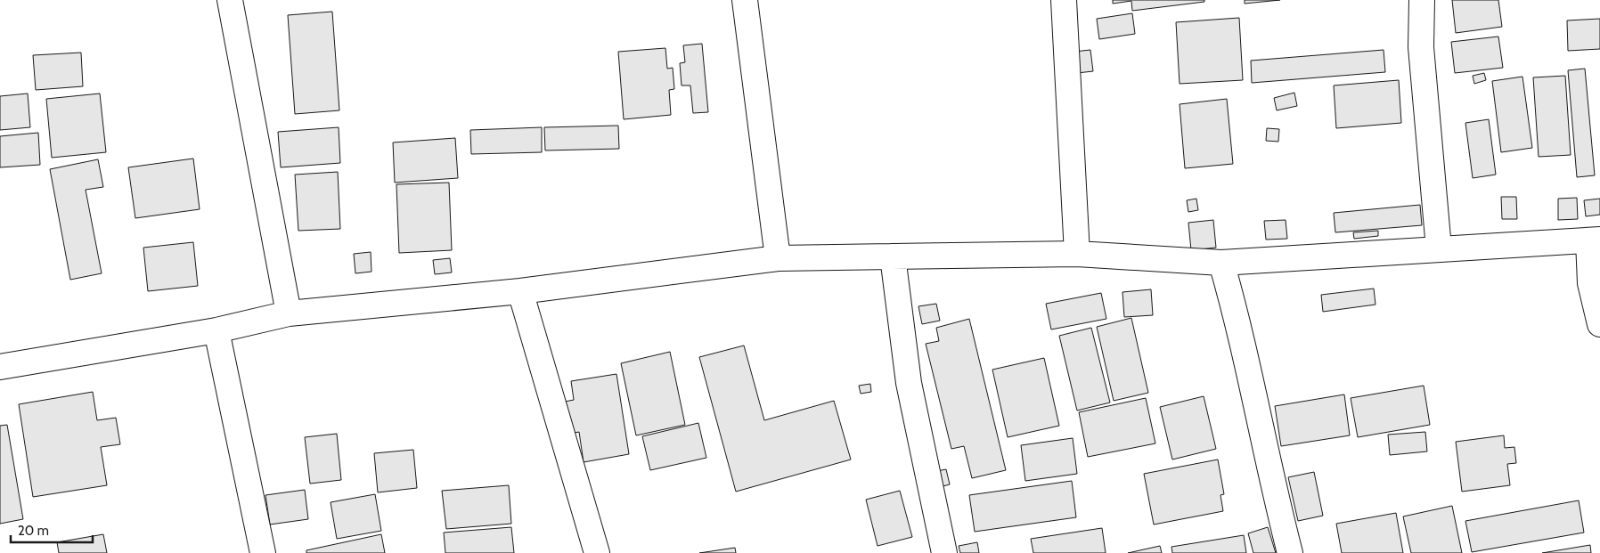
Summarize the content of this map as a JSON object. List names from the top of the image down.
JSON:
{
  "scale_bar": "20 m"
}
